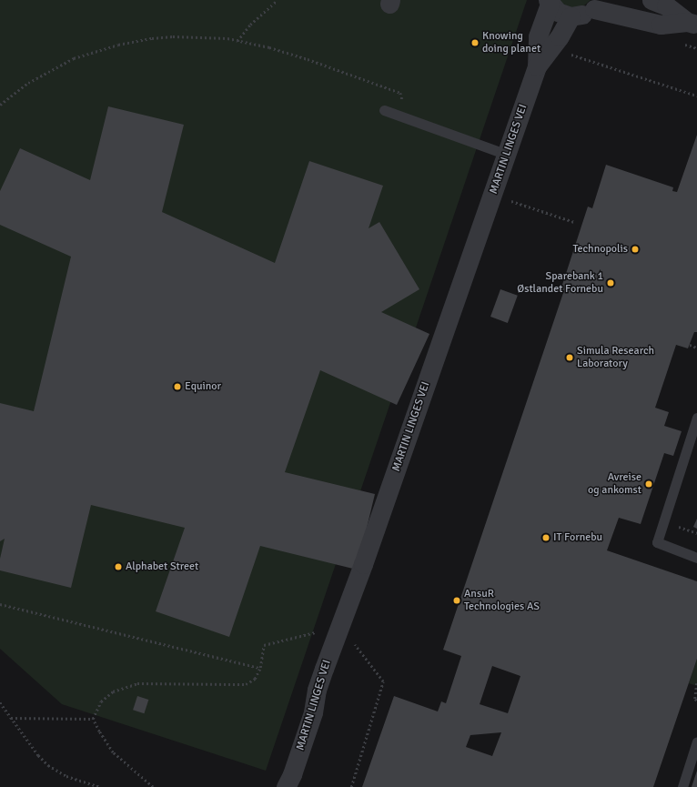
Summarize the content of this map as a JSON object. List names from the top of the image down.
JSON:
{
  "streets": {
    "street": ["MARTIN LINGES VEI"]
  },
  "places": [
    "Knowing doing planet",
    "Technopolis",
    "Sparebank 1 Østlandet Fornebu",
    "Simula Research Laboratory",
    "Equinor",
    "Avreise og ankomst",
    "IT Fornebu",
    "Alphabet Street",
    "AnsuR Technologies AS"
  ]
}
